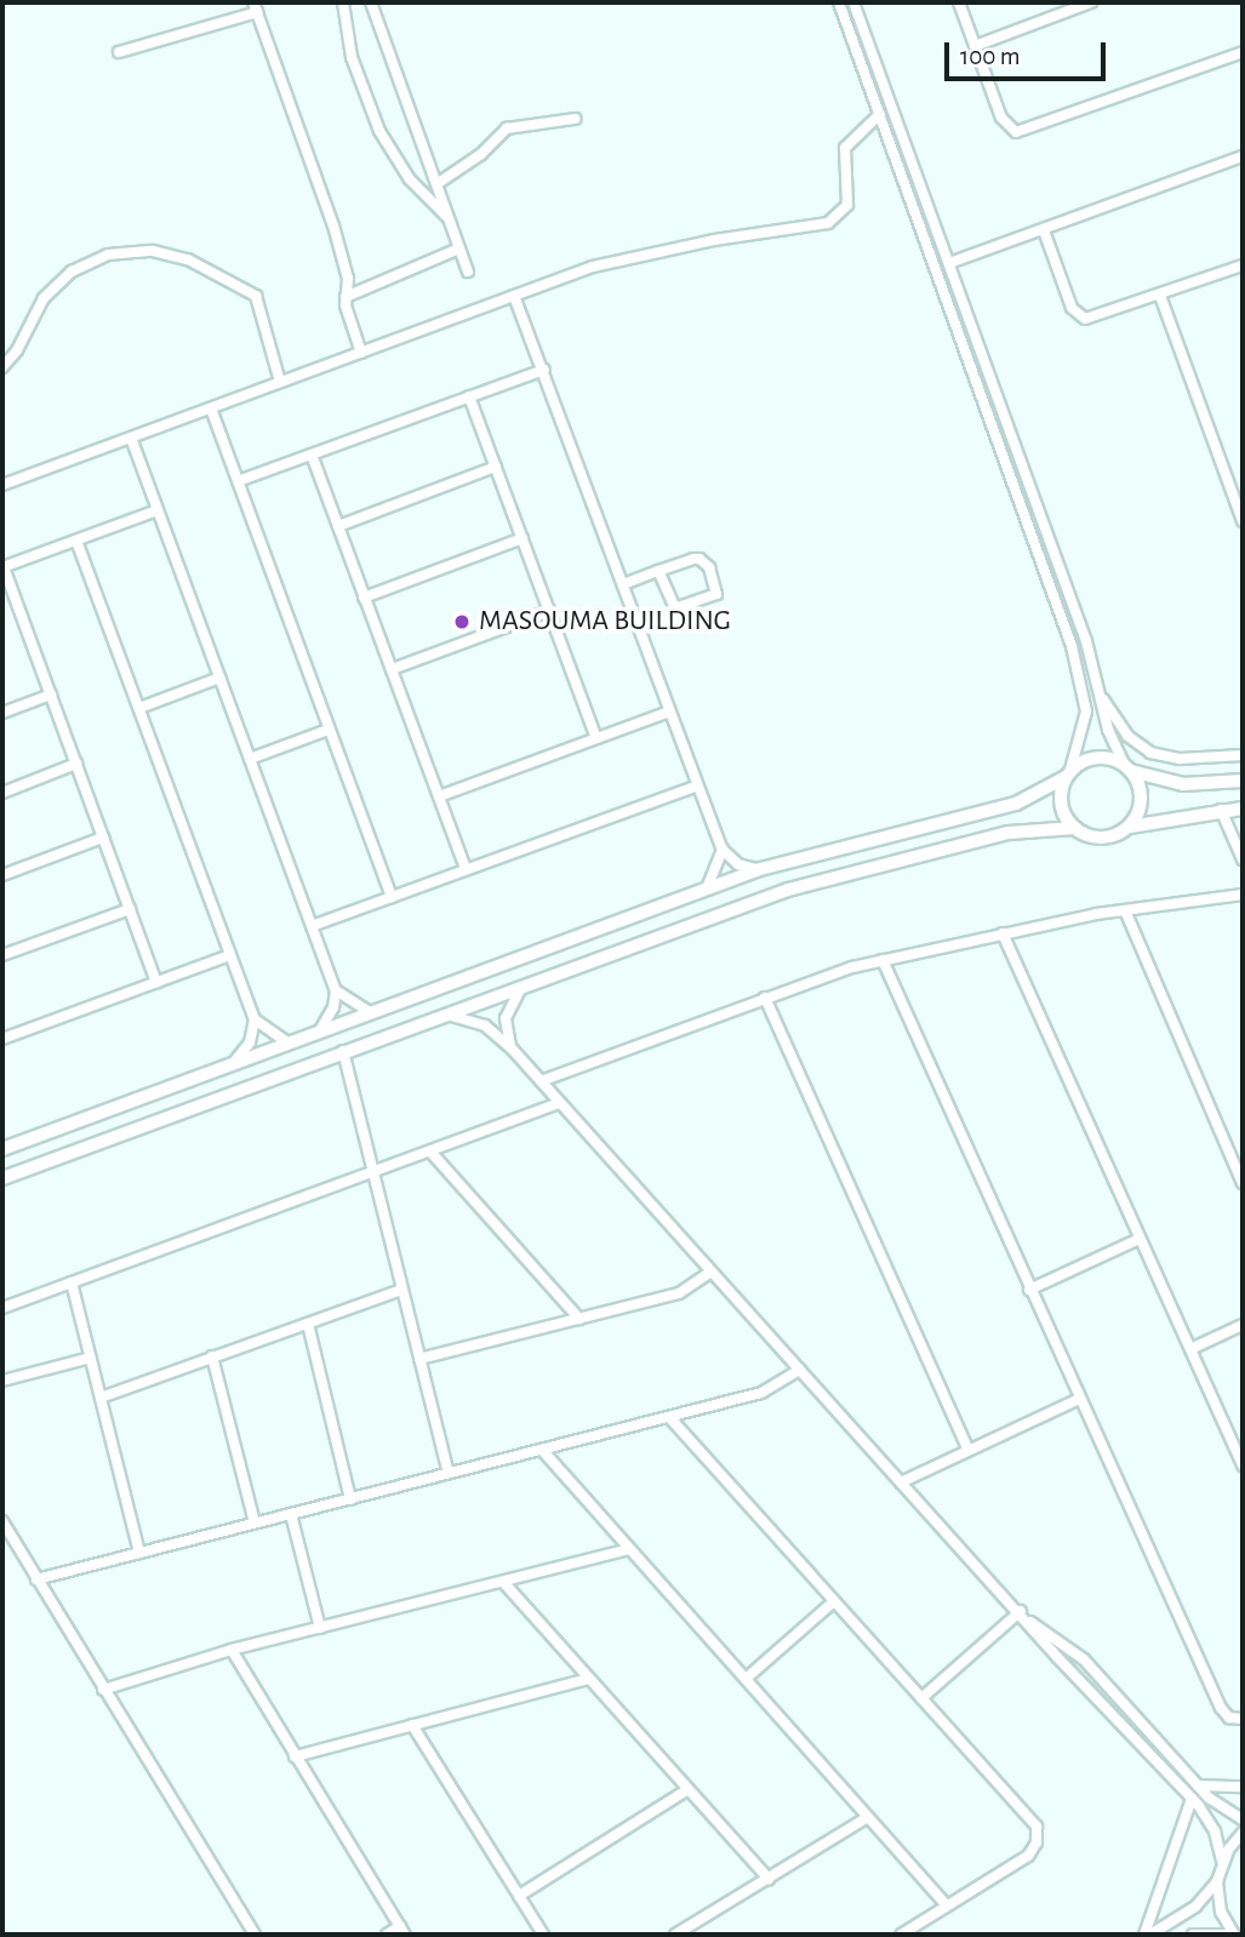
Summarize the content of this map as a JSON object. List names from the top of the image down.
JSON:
{
  "places": ["MASOUMA BUILDING"],
  "scale_bar": "100 m"
}
